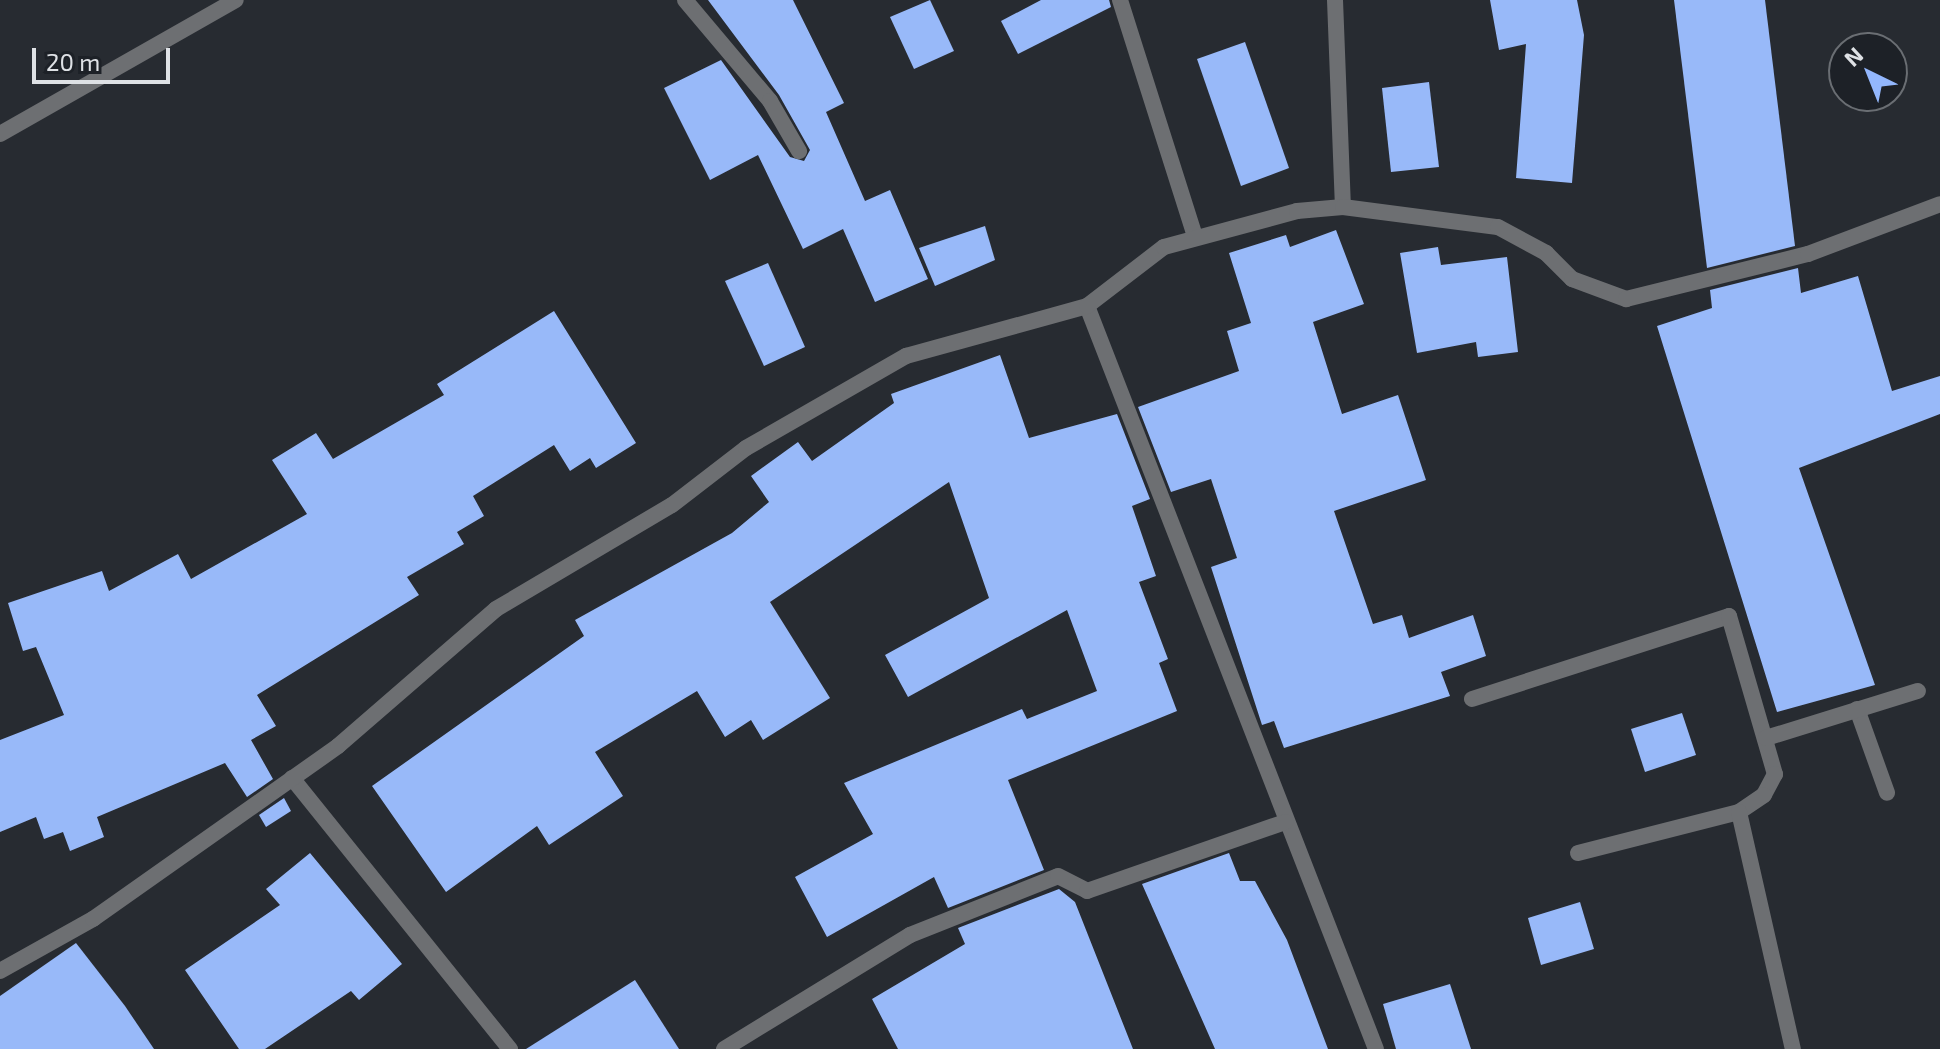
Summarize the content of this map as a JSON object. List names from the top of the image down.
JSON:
{
  "scale_bar": "20 m",
  "north": "top left"
}
